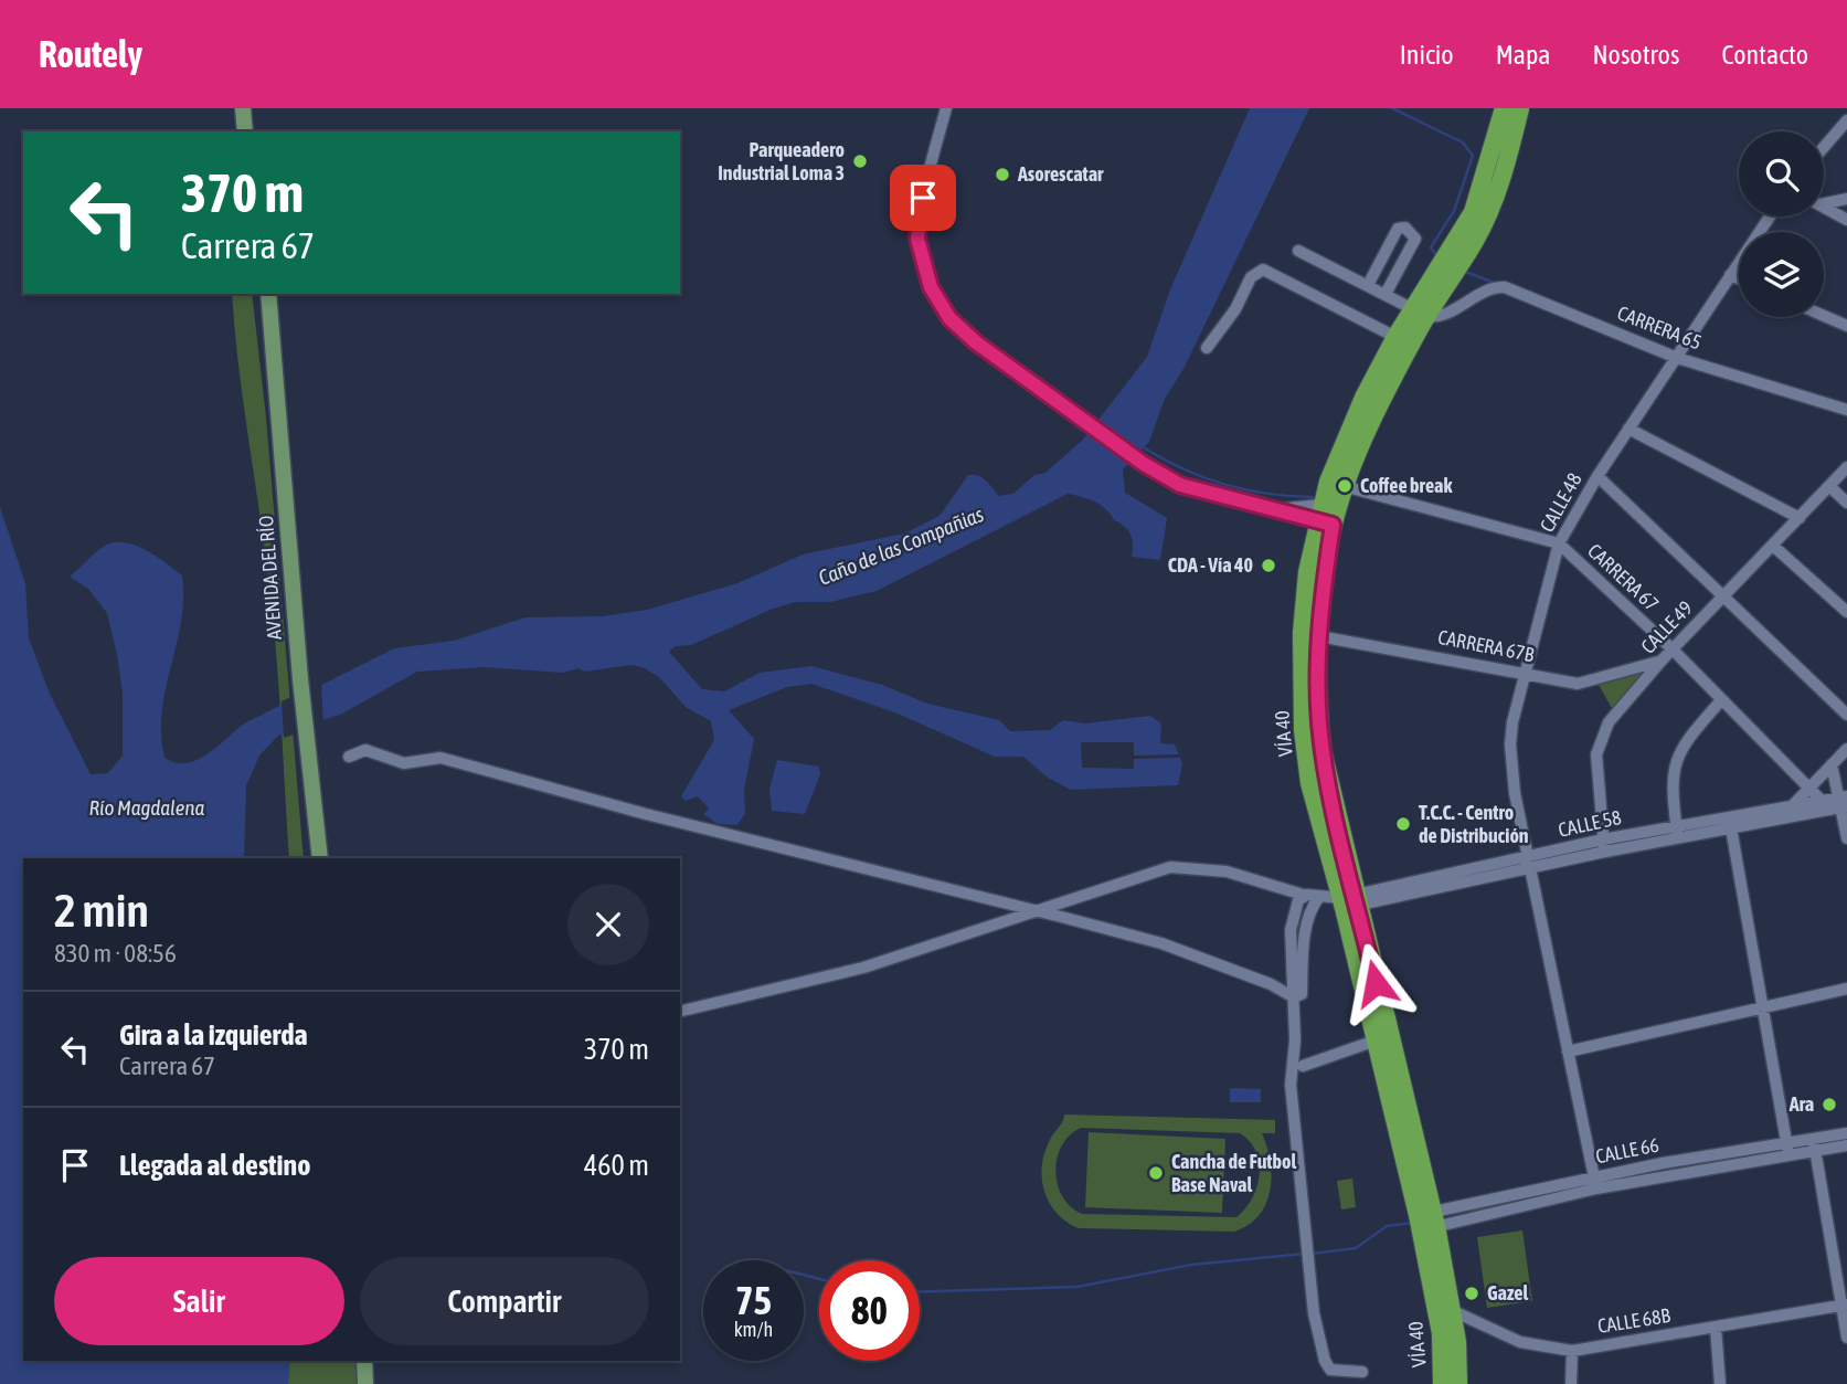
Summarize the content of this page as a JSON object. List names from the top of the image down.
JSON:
{
  "streets": {
    "highway": ["VÍA 40"],
    "main road": ["AVENIDA DEL RÍO"],
    "street": [
      "CARRERA 65",
      "CALLE 48",
      "CARRERA 67",
      "CALLE 49",
      "CARRERA 67B",
      "CALLE 58",
      "CALLE 66",
      "CALLE 68B"
    ]
  },
  "crossings": [
    ["CARRERA 65", "CALLE 48"],
    ["CARRERA 65", "VÍA 40"],
    ["CALLE 48", "CARRERA 67"],
    ["CALLE 48", "CARRERA 67B"],
    ["CALLE 48", "CALLE 58"],
    ["CALLE 48", "CALLE 66"],
    ["CARRERA 67", "CALLE 49"],
    ["CARRERA 67", "VÍA 40"],
    ["CARRERA 67", "CALLE 58"],
    ["CALLE 49", "CARRERA 67B"],
    ["CALLE 49", "CALLE 58"],
    ["CARRERA 67B", "VÍA 40"],
    ["VÍA 40", "CALLE 58"],
    ["VÍA 40", "CALLE 66"],
    ["VÍA 40", "CALLE 68B"]
  ],
  "water": ["Caño de las Compañias", "Río Magdalena"],
  "places": [
    "Parqueadero Industrial Loma 3",
    "Asorescatar",
    "Coffee break",
    "CDA - Vía 40",
    "T.C.C. - Centro de Distribución",
    "Ara",
    "Cancha de Futbol Base Naval",
    "Gazel"
  ],
  "page": {
    "header": "Routely",
    "nav": [
      "Inicio",
      "Mapa",
      "Nosotros",
      "Contacto"
    ],
    "turn": ["370 m", "Carrera 67"],
    "heading": ["2 min", "830 m · 08:56"],
    "list": [
      {
        "name": "Gira a la izquierda",
        "note": "Carrera 67",
        "value": "370 m"
      },
      {
        "name": "Llegada al destino",
        "value": "460 m"
      }
    ],
    "buttons": ["Salir", "Compartir"],
    "speed": "75 km/h",
    "limit": "80"
  }
}
